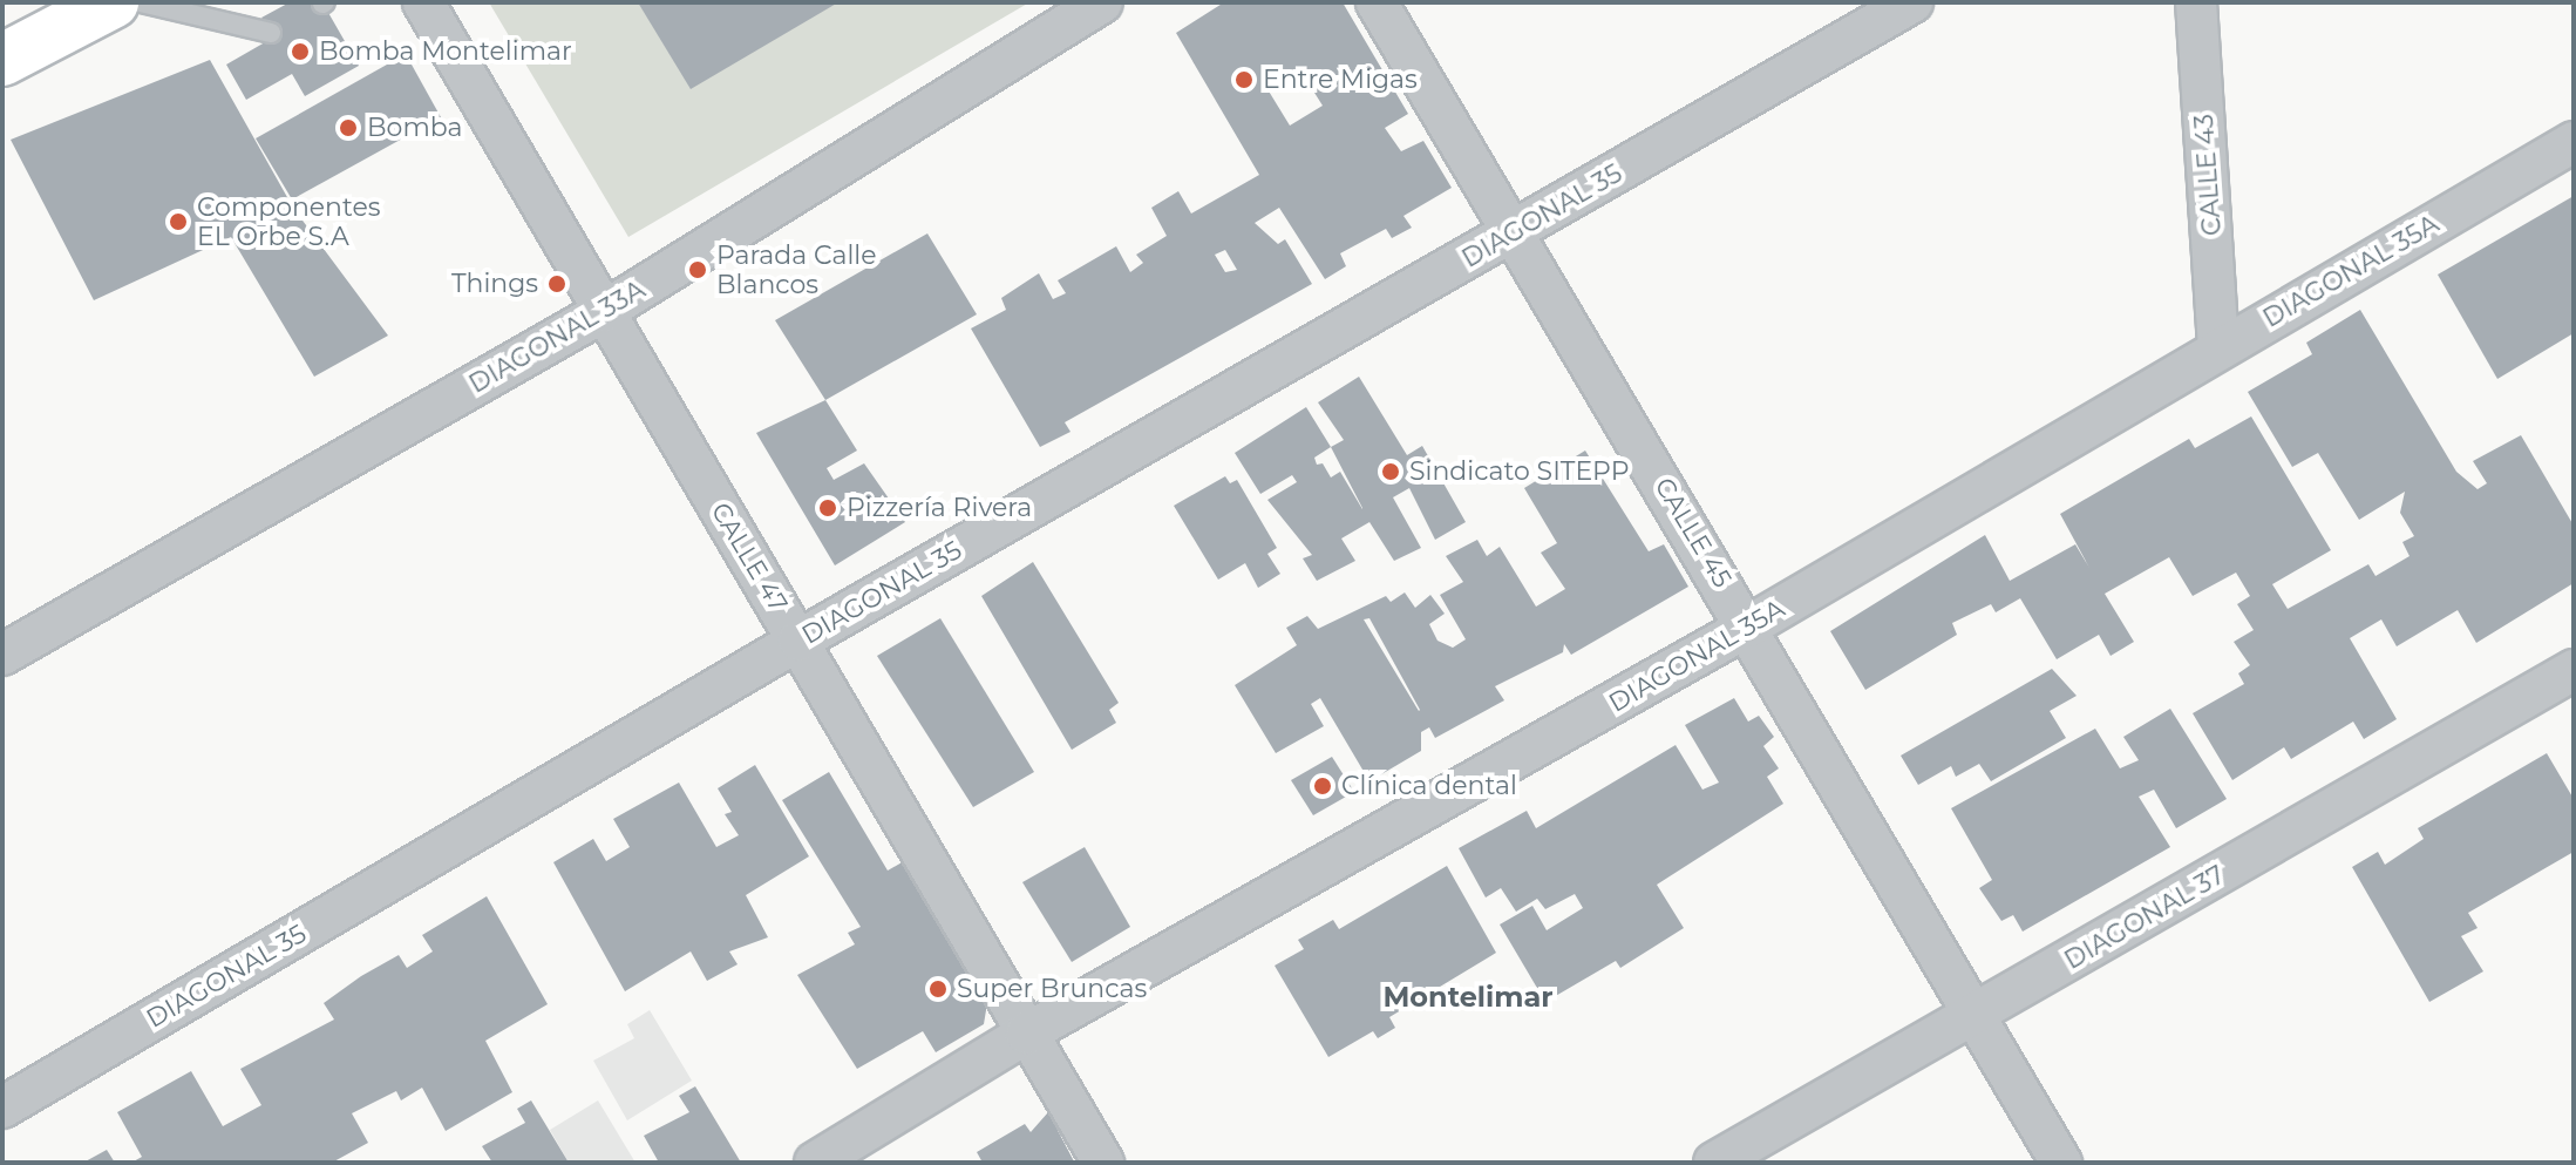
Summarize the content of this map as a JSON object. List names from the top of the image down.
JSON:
{
  "streets": {
    "street": [
      "CALLE 43",
      "DIAGONAL 35",
      "DIAGONAL 35A",
      "DIAGONAL 33A",
      "CALLE 45",
      "CALLE 47",
      "DIAGONAL 37"
    ]
  },
  "crossings": [
    ["CALLE 43", "DIAGONAL 35A"],
    ["DIAGONAL 35", "CALLE 45"],
    ["DIAGONAL 35", "CALLE 47"],
    ["DIAGONAL 35A", "CALLE 45"],
    ["DIAGONAL 35A", "CALLE 47"],
    ["DIAGONAL 33A", "CALLE 47"],
    ["CALLE 45", "DIAGONAL 37"]
  ],
  "districts": ["Montelimar"],
  "places": [
    "Bomba Montelimar",
    "Entre Migas",
    "Bomba",
    "Componentes EL Orbe S.A",
    "Parada Calle Blancos",
    "Things",
    "Sindicato SITEPP",
    "Pizzería Rivera",
    "Clínica dental",
    "Super Bruncas"
  ]
}
